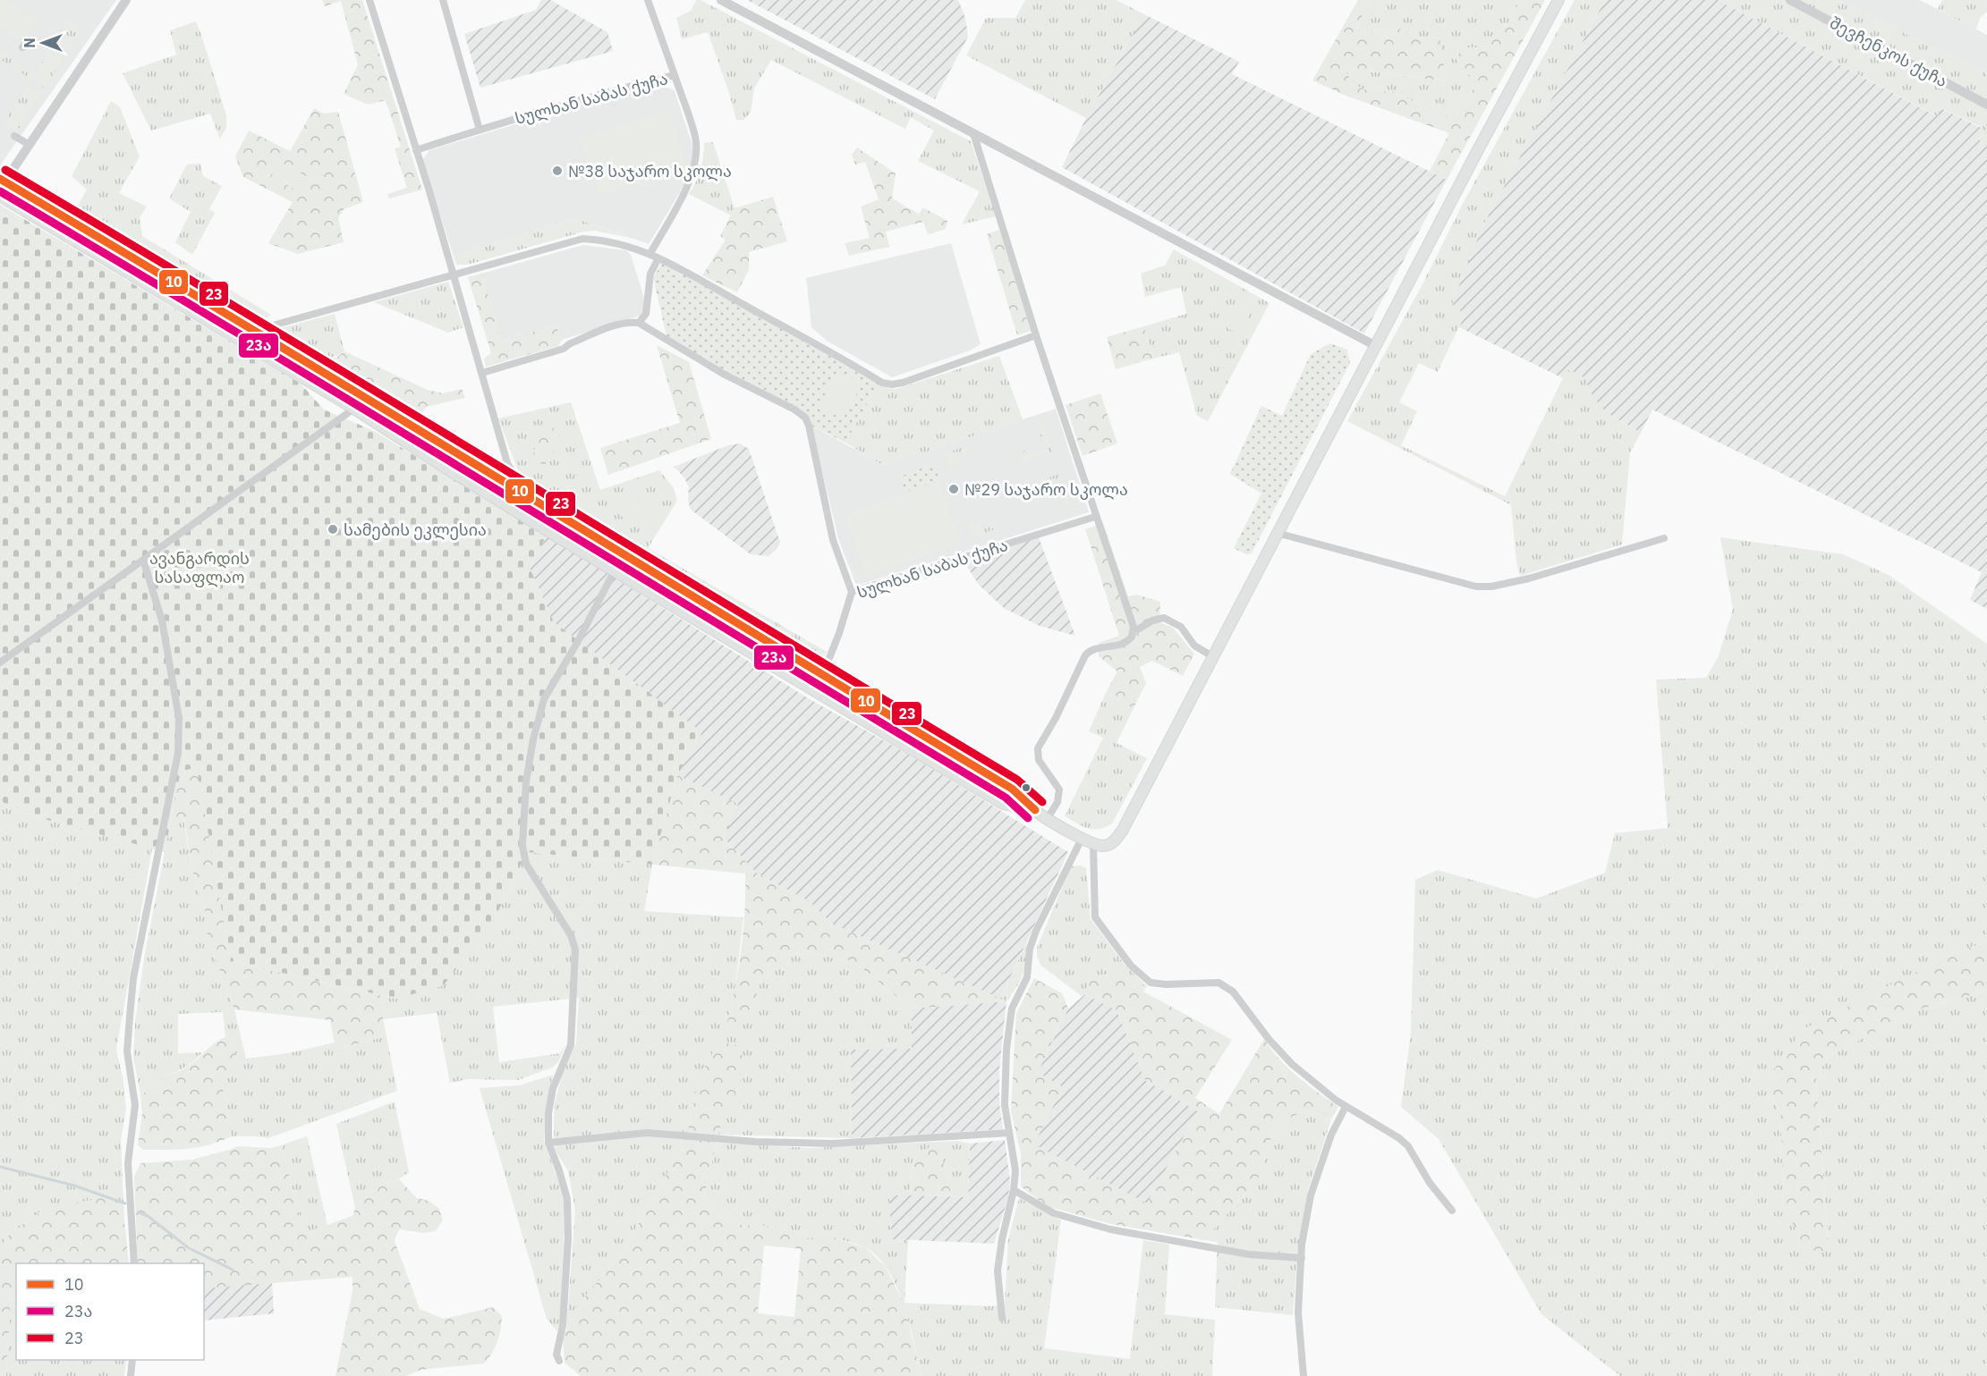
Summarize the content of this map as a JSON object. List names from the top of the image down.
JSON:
{
  "streets": {
    "street": ["შევჩენკოს ქუჩა", "სულხან საბას ქუჩა"]
  },
  "parks": ["ავანგარდის სასაფლაო"],
  "places": ["№38 საჯარო სკოლა", "№29 საჯარო სკოლა", "სამების ეკლესია"],
  "lines": ["transit line 23", "transit line 10", "transit line 23ა"],
  "legend": ["10", "23ა", "23"],
  "north": "left"
}
